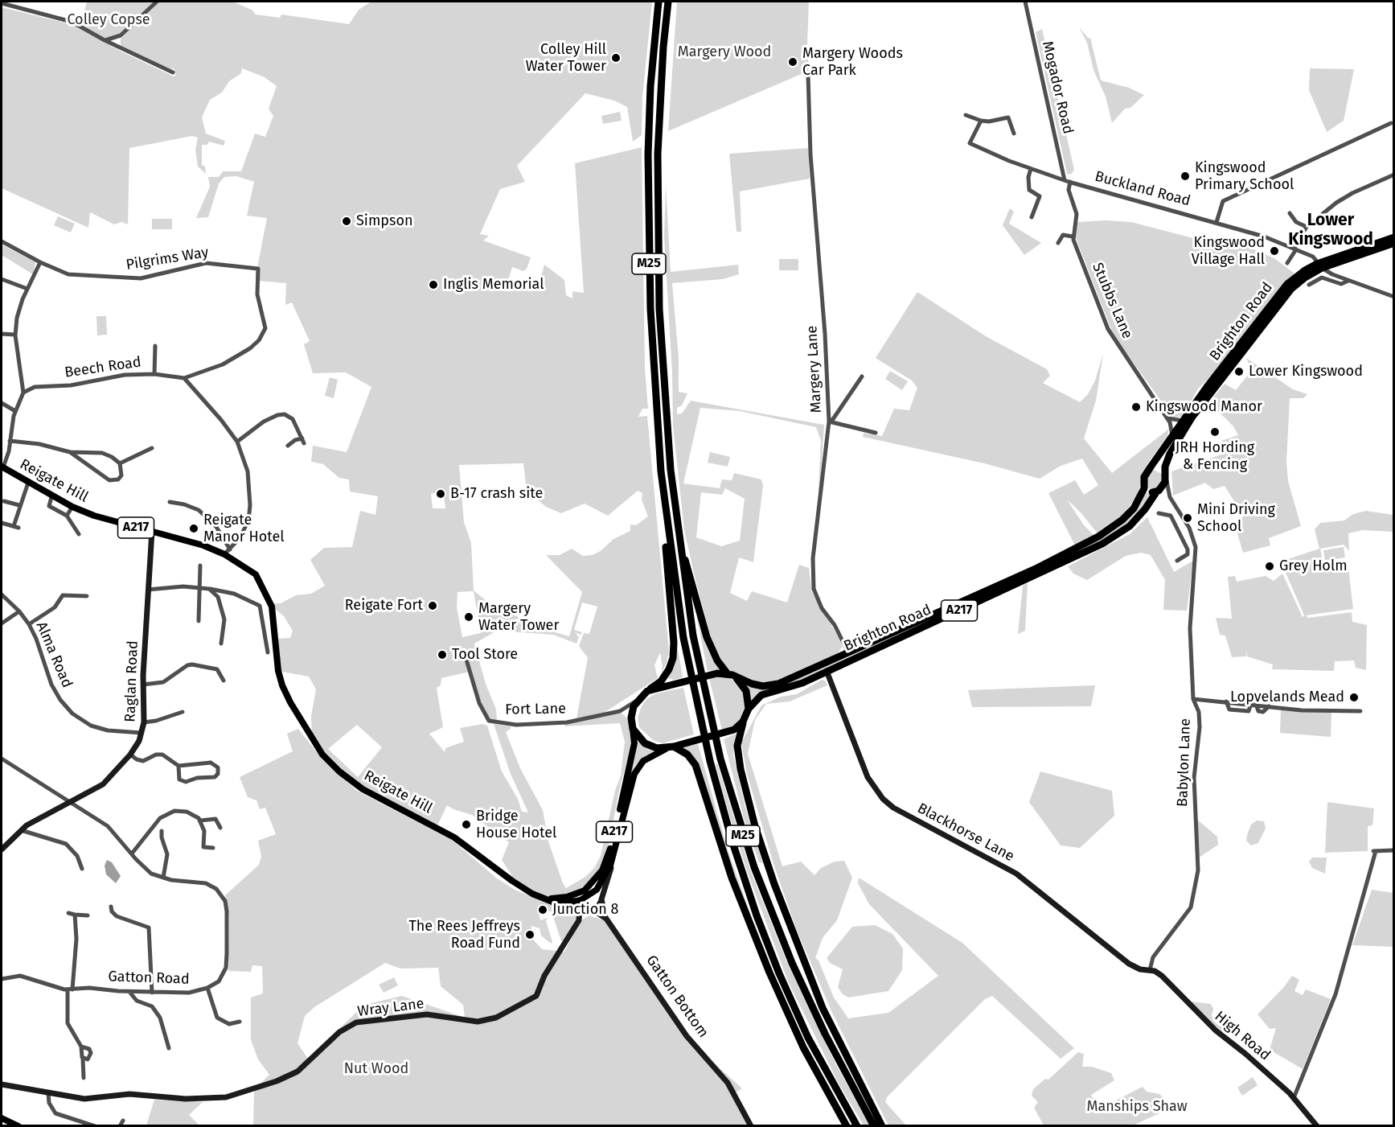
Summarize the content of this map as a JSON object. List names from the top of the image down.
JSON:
{
  "streets": {
    "highway": ["M25", "Brighton Road", "A217"],
    "main road": ["Reigate Hill"],
    "street": [
      "Mogador Road",
      "Buckland Road",
      "Pilgrims Way",
      "Stubbs Lane",
      "Beech Road",
      "Margery Lane",
      "Alma Road",
      "Raglan Road",
      "Fort Lane",
      "Babylon Lane",
      "Blackhorse Lane",
      "Gatton Road",
      "Gatton Bottom",
      "Wray Lane",
      "High Road"
    ]
  },
  "crossings": [
    ["Mogador Road", "Buckland Road"],
    ["Mogador Road", "Stubbs Lane"],
    ["Buckland Road", "Stubbs Lane"],
    ["Buckland Road", "Brighton Road"],
    ["Pilgrims Way", "Beech Road"],
    ["M25", "Brighton Road"],
    ["M25", "A217"],
    ["Stubbs Lane", "Brighton Road"],
    ["Brighton Road", "Margery Lane"],
    ["Brighton Road", "A217"],
    ["Brighton Road", "Babylon Lane"],
    ["Brighton Road", "Blackhorse Lane"],
    ["Reigate Hill", "A217"],
    ["Reigate Hill", "Raglan Road"],
    ["Reigate Hill", "Gatton Bottom"],
    ["Reigate Hill", "Wray Lane"],
    ["A217", "Babylon Lane"],
    ["A217", "Gatton Bottom"],
    ["A217", "Wray Lane"],
    ["Alma Road", "Raglan Road"],
    ["Raglan Road", "Gatton Road"],
    ["Babylon Lane", "Blackhorse Lane"],
    ["Babylon Lane", "High Road"],
    ["Blackhorse Lane", "High Road"],
    ["Gatton Bottom", "Wray Lane"]
  ],
  "districts": ["Lower Kingswood"],
  "parks": [
    "Colley Copse",
    "Margery Wood",
    "Nut Wood",
    "Manships Shaw"
  ],
  "places": [
    "Colley Hill Water Tower",
    "Margery Woods Car Park",
    "Kingswood Primary School",
    "Simpson",
    "Kingswood Village Hall",
    "Inglis Memorial",
    "Lower Kingswood",
    "Kingswood Manor",
    "JRH Hording & Fencing",
    "B-17 crash site",
    "Mini Driving School",
    "Reigate Manor Hotel",
    "Grey Holm",
    "Reigate Fort",
    "Margery Water Tower",
    "Tool Store",
    "Lopvelands Mead",
    "Bridge House Hotel",
    "Junction 8",
    "The Rees Jeffreys Road Fund"
  ]
}
